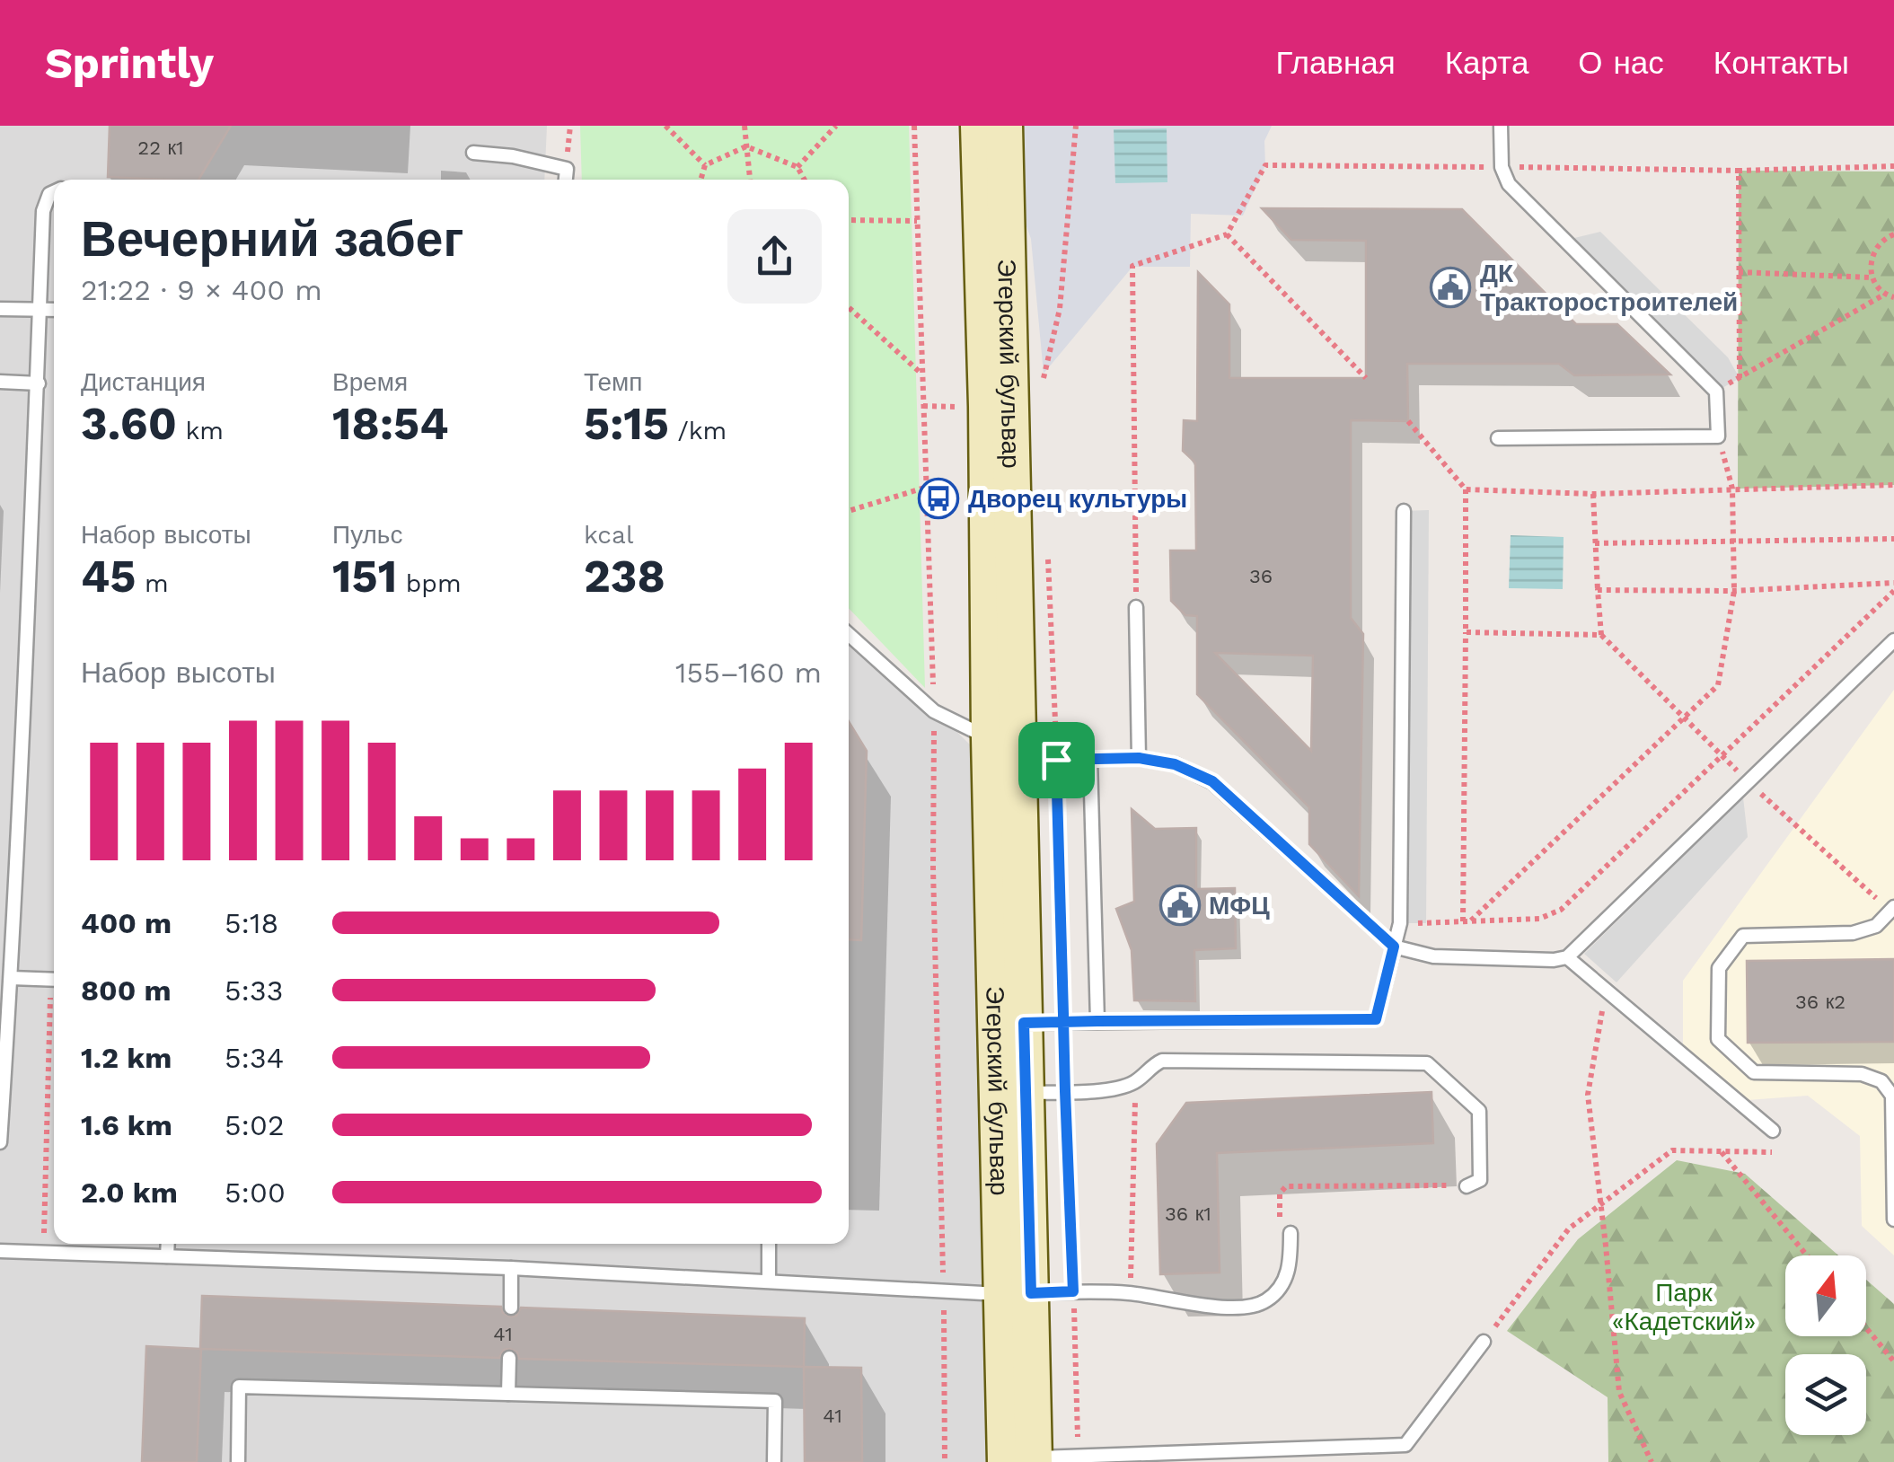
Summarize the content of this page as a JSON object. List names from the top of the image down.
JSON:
{
  "streets": {
    "main road": ["Эгерский бульвар"]
  },
  "parks": ["Парк «Кадетский»"],
  "places": {
    "public building": ["ДК Тракторостроителей", "МФЦ"],
    "bus stop": ["Дворец культуры"]
  },
  "house_numbers": [
    "22 к1",
    "36",
    "36 к2",
    "36 к1",
    "41",
    "41"
  ],
  "north": "top",
  "page": {
    "header": "Sprintly",
    "nav": [
      "Главная",
      "Карта",
      "О нас",
      "Контакты"
    ],
    "heading": ["Вечерний забег", "21:22 · 9 × 400 m"],
    "stats": [
      ["Дистанция", "3.60 km"],
      ["Время", "18:54"],
      ["Темп", "5:15 /km"],
      ["Набор высоты", "45 m"],
      ["Пульс", "151 bpm"],
      ["kcal", "238"]
    ],
    "chart": ["Набор высоты", "155–160 m"],
    "list": [
      {
        "name": "400 m",
        "note": "5:18"
      },
      {
        "name": "800 m",
        "note": "5:33"
      },
      {
        "name": "1.2 km",
        "note": "5:34"
      },
      {
        "name": "1.6 km",
        "note": "5:02"
      },
      {
        "name": "2.0 km",
        "note": "5:00"
      }
    ]
  }
}
